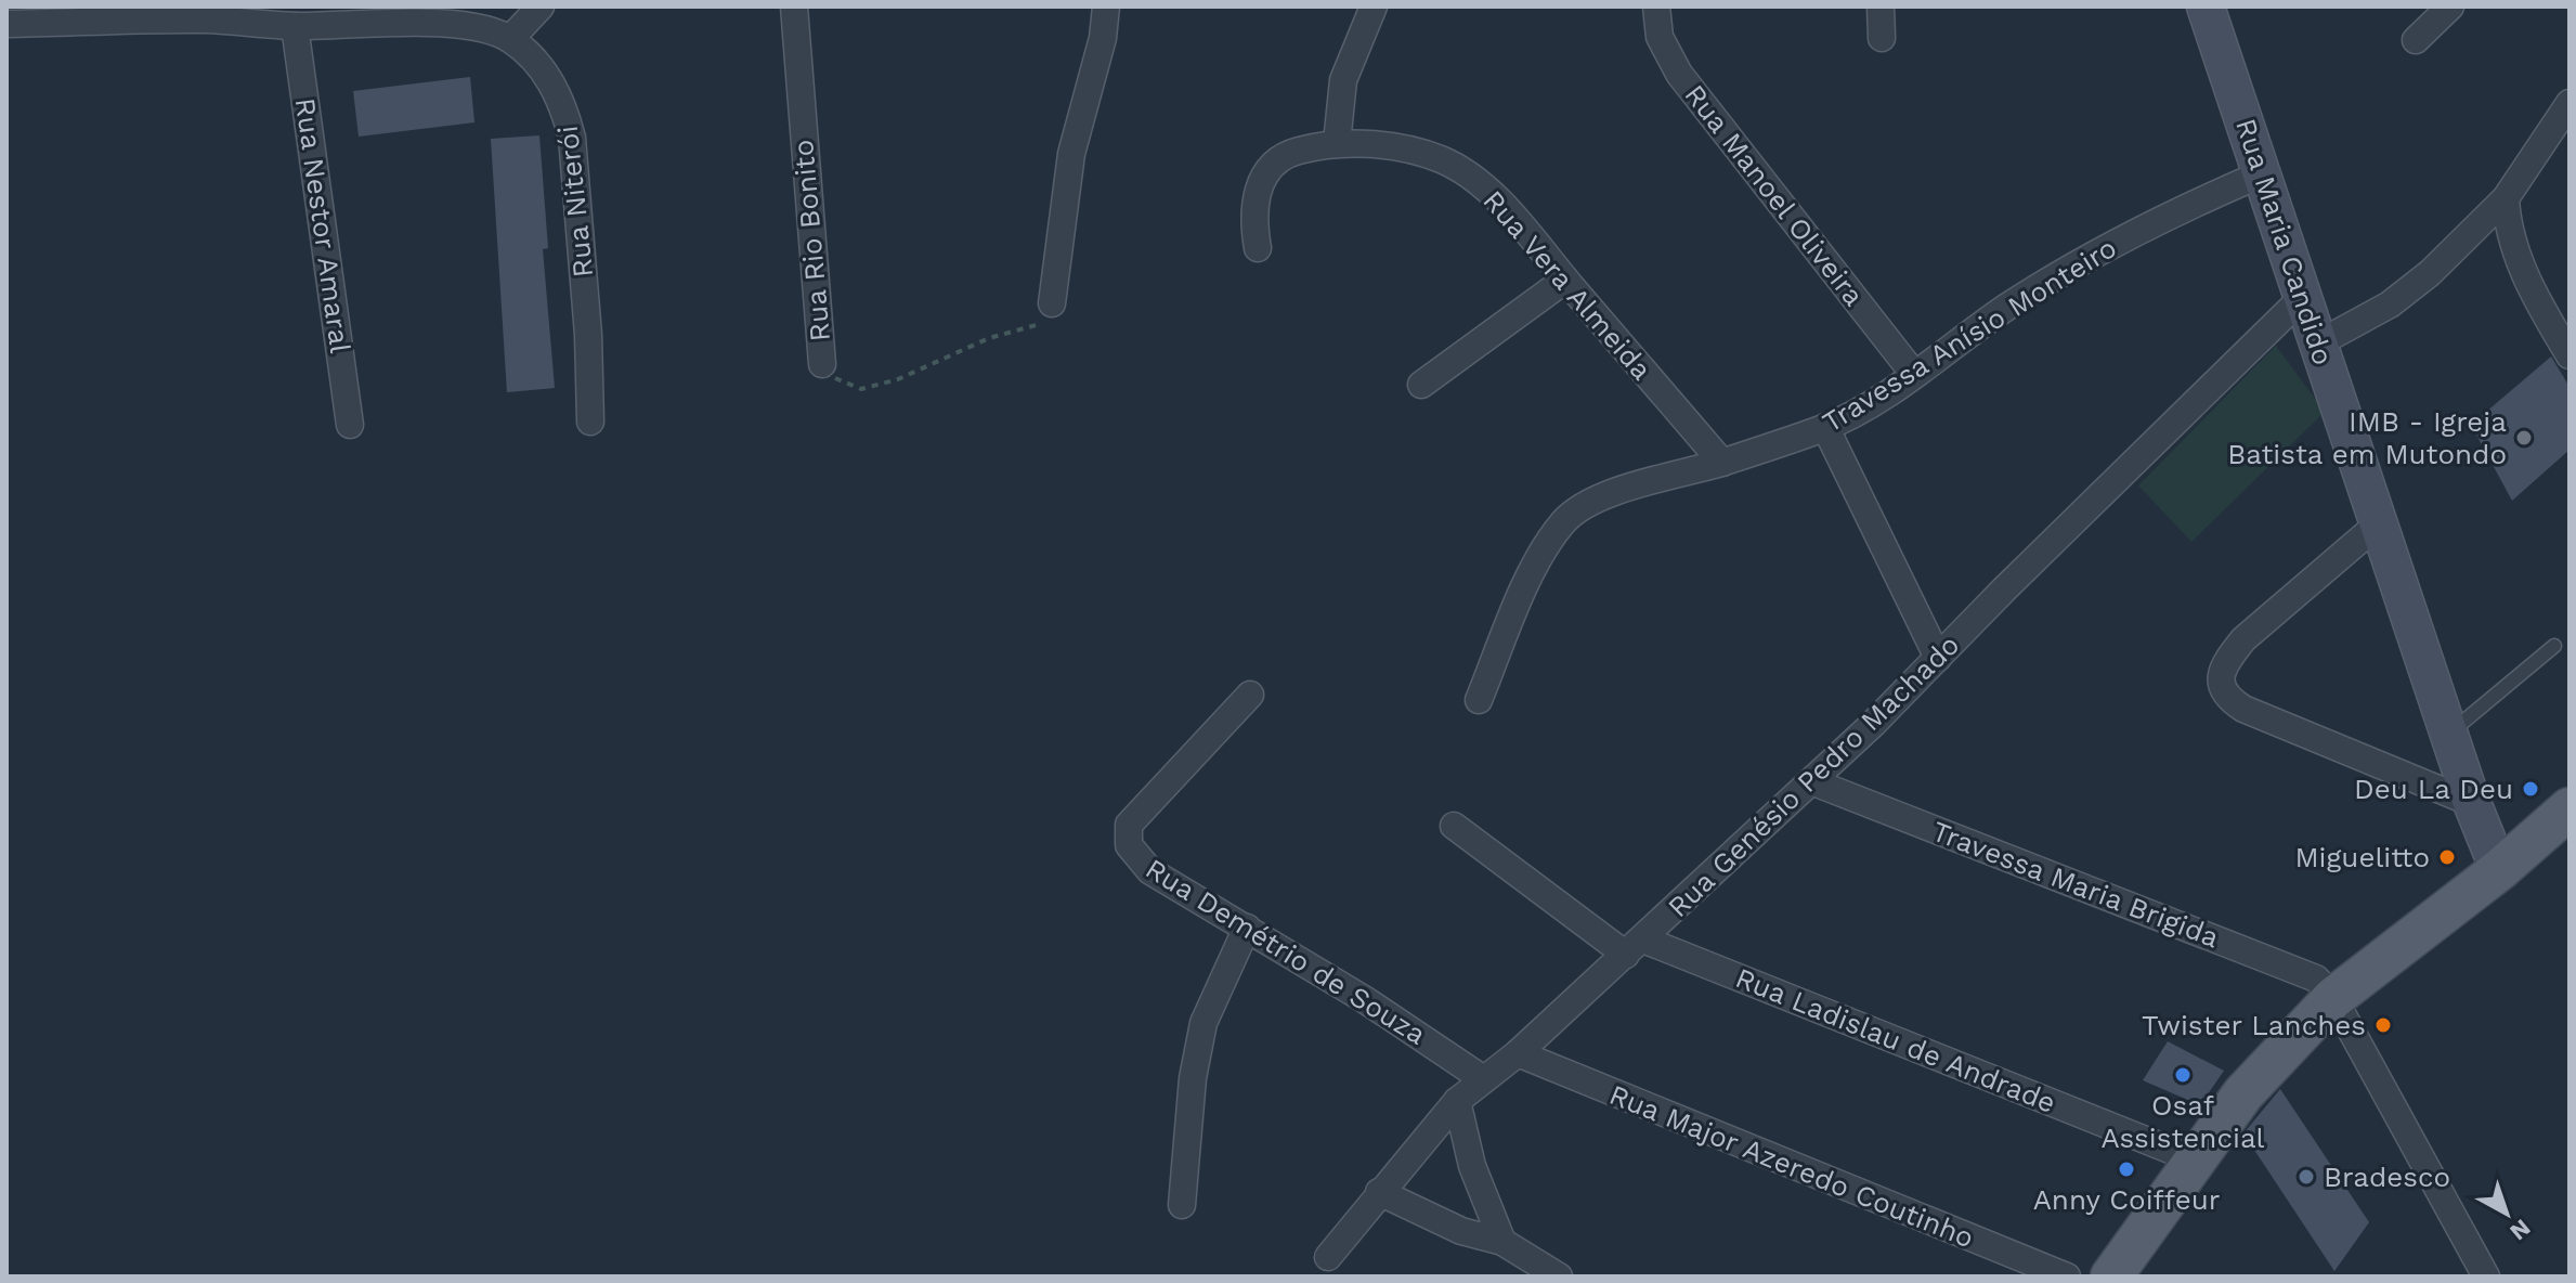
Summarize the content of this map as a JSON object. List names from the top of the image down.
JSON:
{
  "streets": {
    "street": [
      "Rua Manoel Oliveira",
      "Rua Niterói",
      "Rua Nestor Amaral",
      "Rua Rio Bonito",
      "Rua Maria Candido",
      "Rua Vera Almeida",
      "Travessa Anísio Monteiro",
      "Rua Genésio Pedro Machado",
      "Travessa Maria Brigida",
      "Rua Demétrio de Souza",
      "Rua Ladislau de Andrade",
      "Rua Major Azeredo Coutinho"
    ]
  },
  "crossings": [
    ["Rua Manoel Oliveira", "Travessa Anísio Monteiro"],
    ["Rua Niterói", "Rua Nestor Amaral"],
    ["Rua Maria Candido", "Travessa Anísio Monteiro"],
    ["Rua Maria Candido", "Rua Genésio Pedro Machado"],
    ["Rua Vera Almeida", "Travessa Anísio Monteiro"],
    ["Rua Genésio Pedro Machado", "Travessa Maria Brigida"],
    ["Rua Genésio Pedro Machado", "Rua Demétrio de Souza"],
    ["Rua Genésio Pedro Machado", "Rua Ladislau de Andrade"],
    ["Rua Genésio Pedro Machado", "Rua Major Azeredo Coutinho"]
  ],
  "places": [
    "IMB - Igreja Batista em Mutondo",
    "Deu La Deu",
    "Miguelitto",
    "Twister Lanches",
    "Osaf Assistencial",
    "Anny Coiffeur",
    "Bradesco"
  ],
  "north": "bottom right"
}
